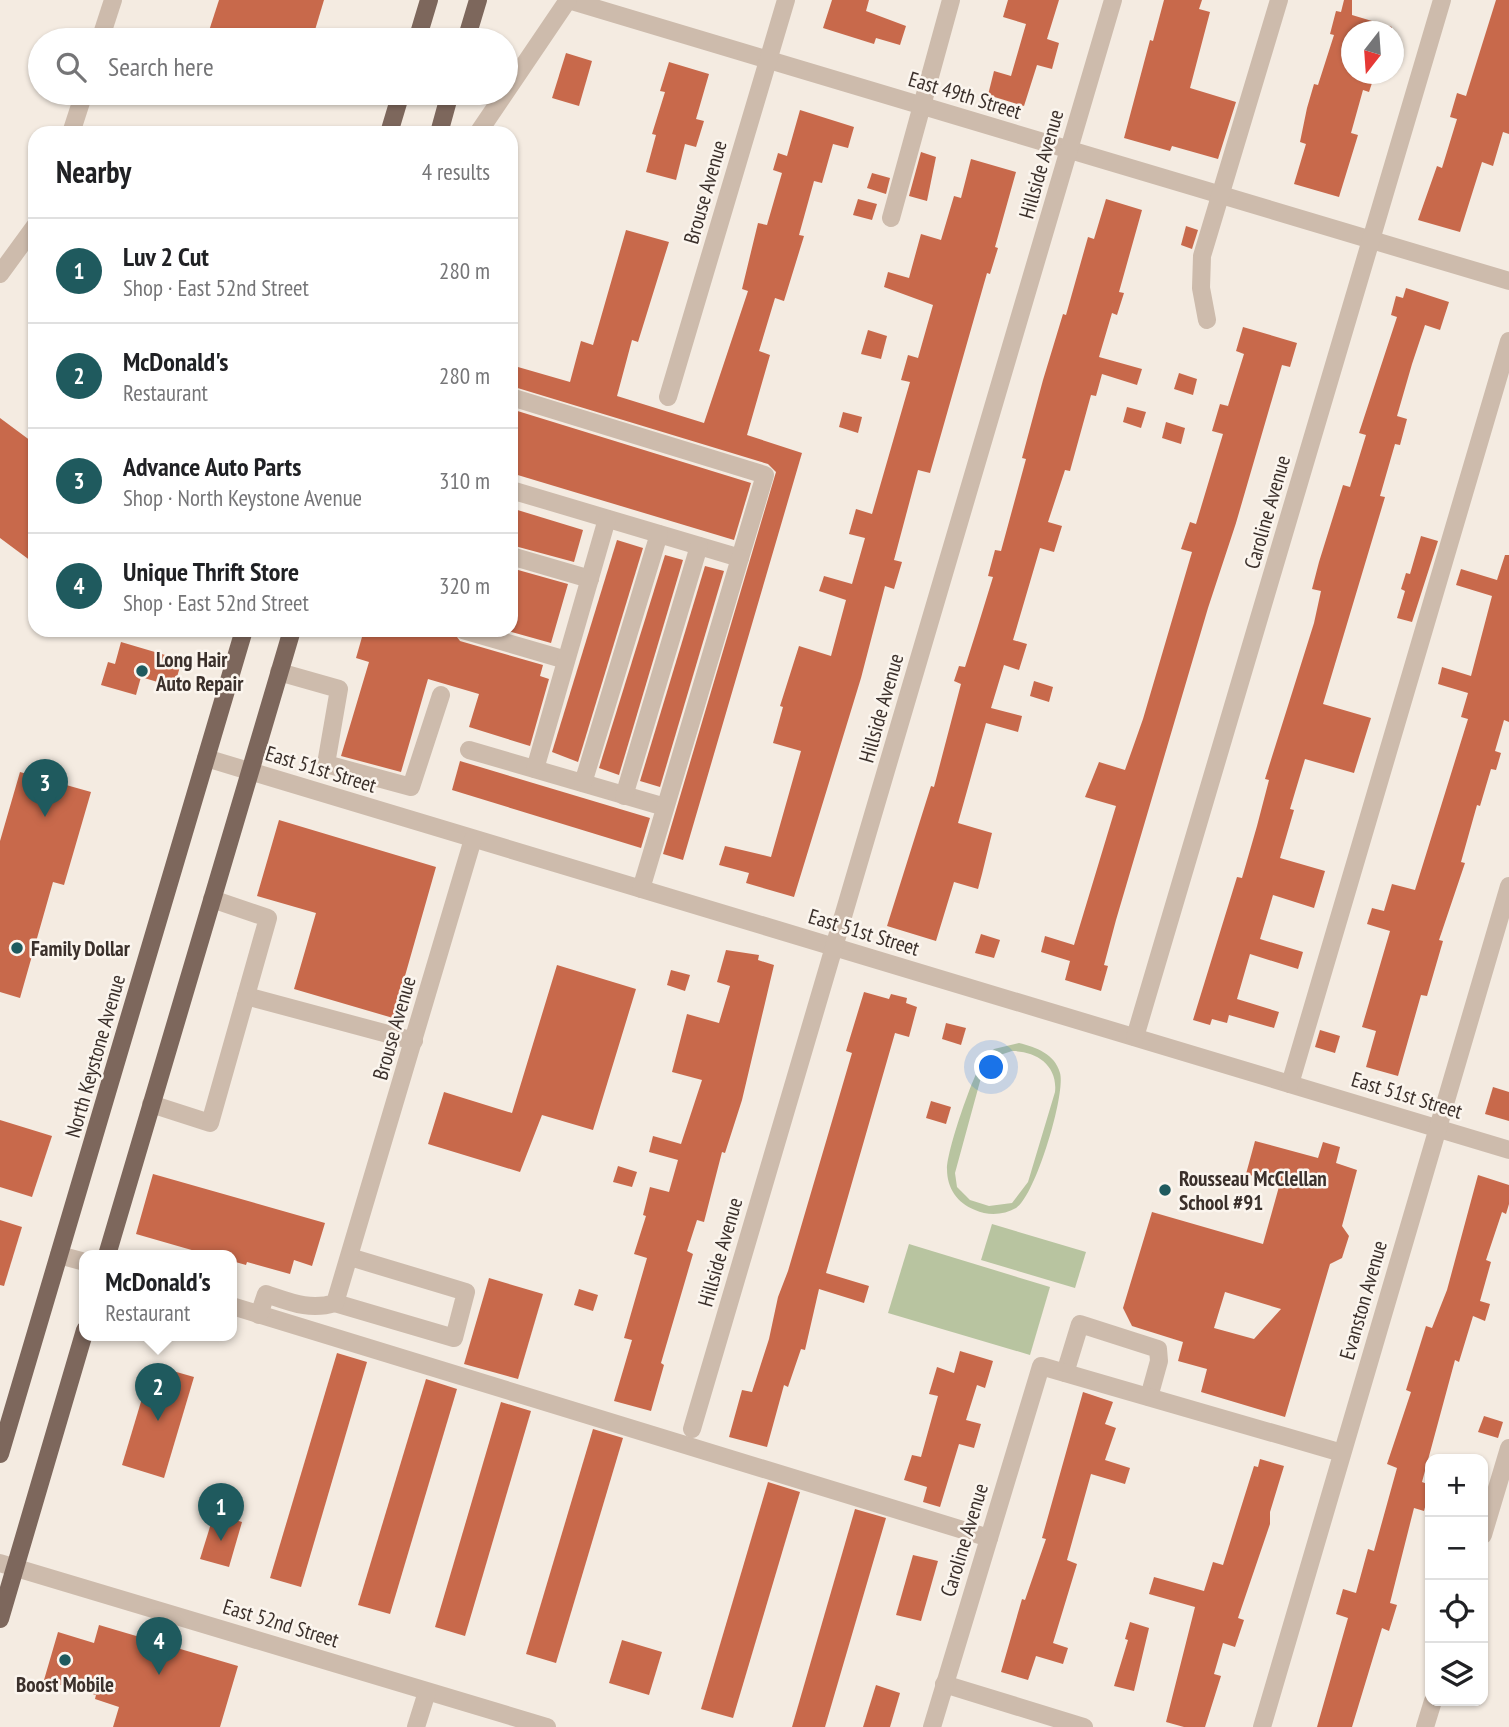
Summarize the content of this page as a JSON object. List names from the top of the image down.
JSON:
{
  "streets": {
    "main road": ["North Keystone Avenue"],
    "street": [
      "East 49th Street",
      "Hillside Avenue",
      "Brouse Avenue",
      "Caroline Avenue",
      "East 51st Street",
      "Evanston Avenue",
      "East 52nd Street"
    ]
  },
  "crossings": [
    ["East 49th Street", "Hillside Avenue"],
    ["East 49th Street", "Brouse Avenue"],
    ["East 49th Street", "Caroline Avenue"],
    ["Hillside Avenue", "East 51st Street"],
    ["Brouse Avenue", "East 51st Street"],
    ["Caroline Avenue", "East 51st Street"],
    ["East 51st Street", "North Keystone Avenue"],
    ["East 51st Street", "Evanston Avenue"]
  ],
  "places": [
    "Long Hair Auto Repair",
    "Family Dollar",
    "Rousseau McClellan School #91",
    "Boost Mobile"
  ],
  "north": "bottom",
  "page": {
    "search": "Search here",
    "heading": ["Nearby", "4 results"],
    "list": [
      {
        "mark": "1",
        "name": "Luv 2 Cut",
        "note": "Shop · East 52nd Street",
        "value": "280 m"
      },
      {
        "mark": "2",
        "name": "McDonald's",
        "note": "Restaurant",
        "value": "280 m"
      },
      {
        "mark": "3",
        "name": "Advance Auto Parts",
        "note": "Shop · North Keystone Avenue",
        "value": "310 m"
      },
      {
        "mark": "4",
        "name": "Unique Thrift Store",
        "note": "Shop · East 52nd Street",
        "value": "320 m"
      }
    ],
    "pins": [
      "3",
      "2",
      "1",
      "4"
    ],
    "popup": ["McDonald's", "Restaurant"],
    "map_buttons": ["+", "−"]
  }
}
